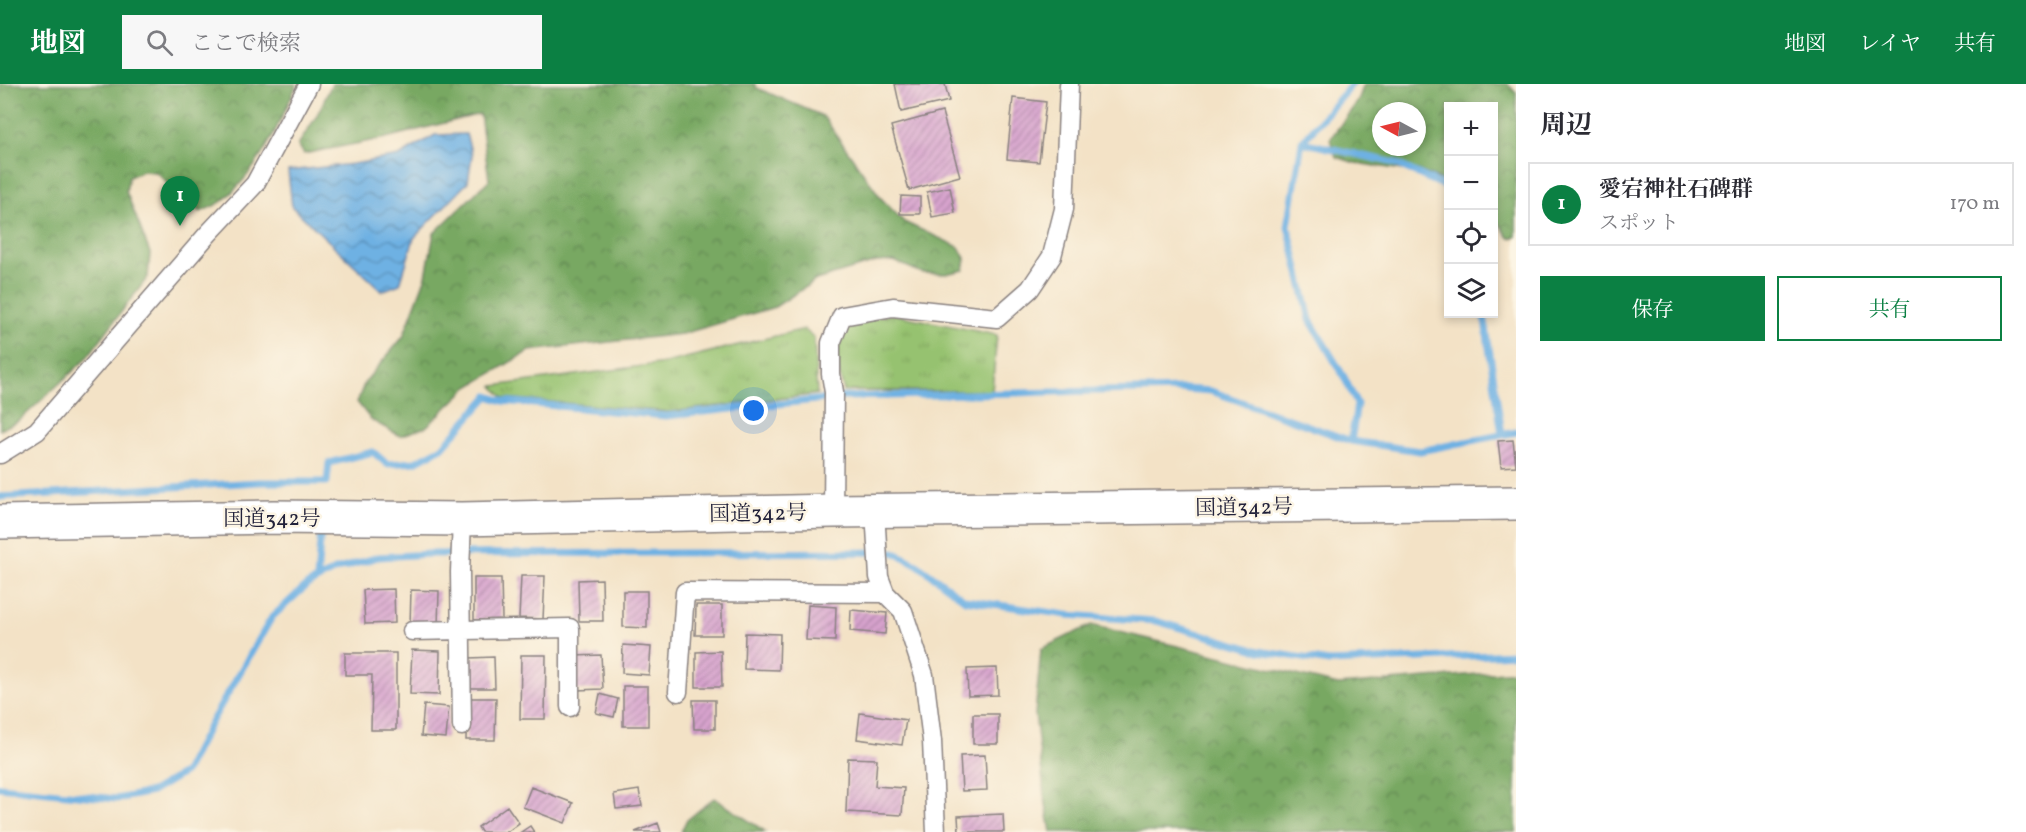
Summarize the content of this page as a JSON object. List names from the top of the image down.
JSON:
{
  "streets": {
    "highway": ["国道342号"]
  },
  "north": "left",
  "page": {
    "header": "地図",
    "search": "ここで検索",
    "nav": ["地図", "レイヤ", "共有"],
    "heading": "周辺",
    "map_buttons": ["+", "−"],
    "list": [
      {
        "mark": "1",
        "name": "愛宕神社石碑群",
        "note": "スポット",
        "value": "170 m"
      }
    ],
    "pins": "1",
    "buttons": ["保存", "共有"]
  }
}
